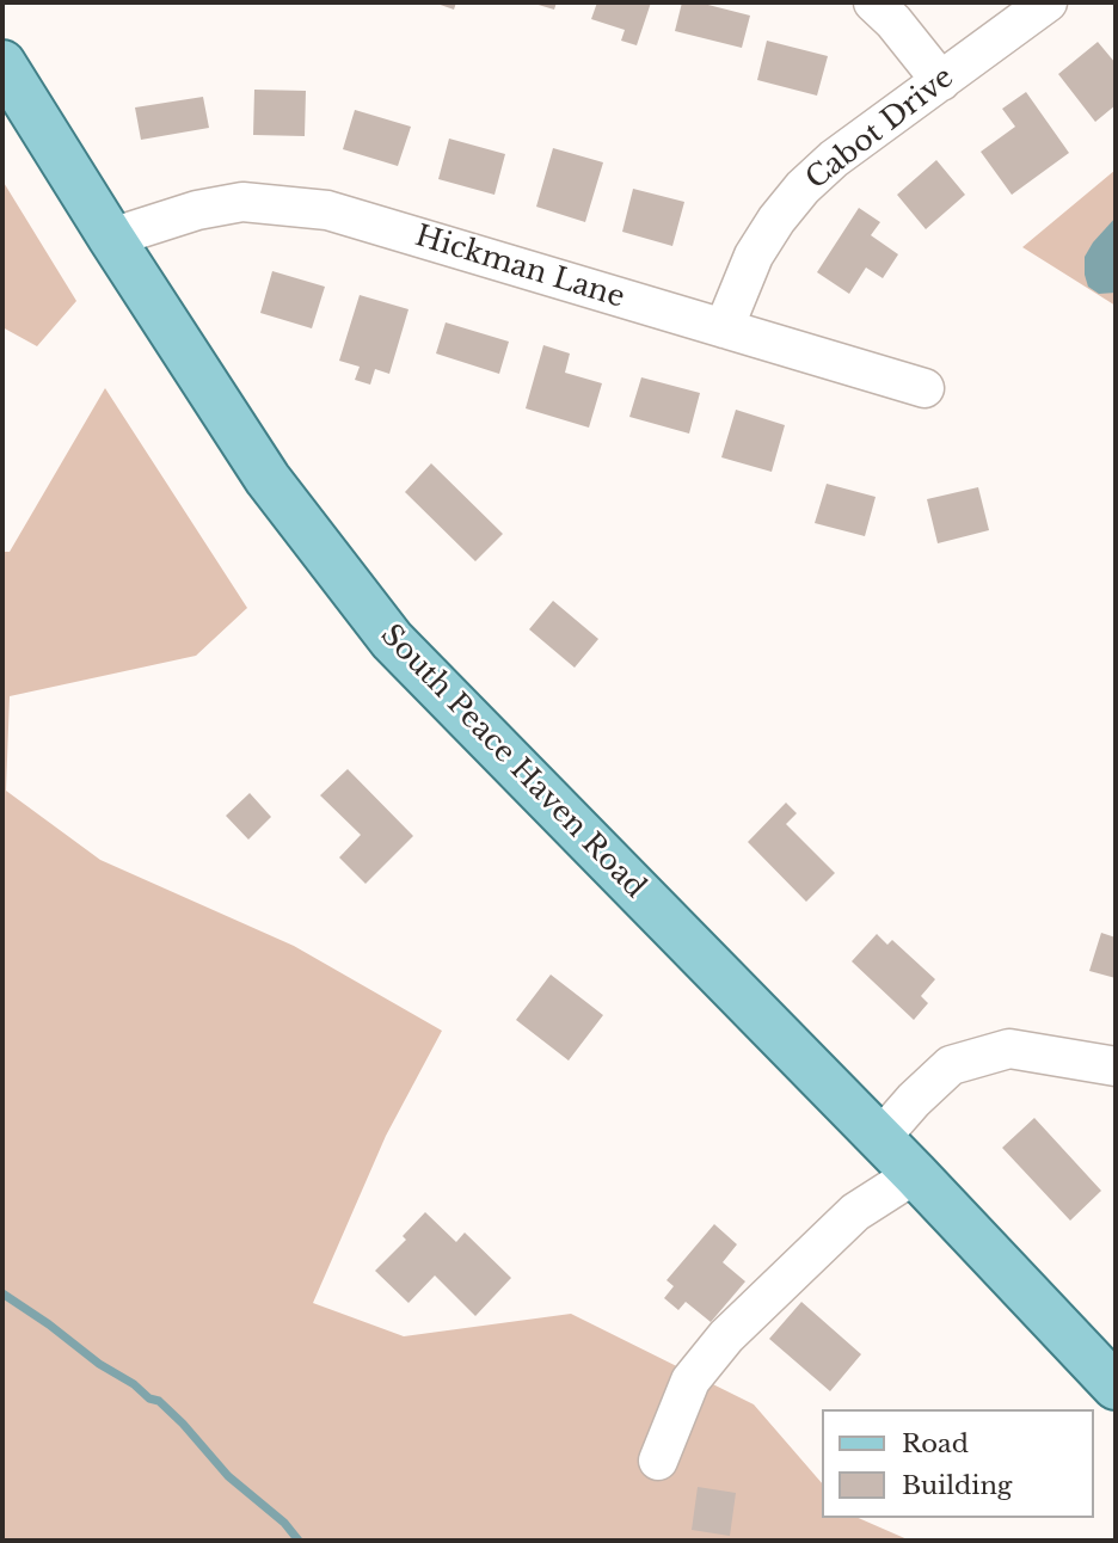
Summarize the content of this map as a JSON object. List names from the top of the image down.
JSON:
{
  "streets": {
    "main road": ["South Peace Haven Road"],
    "street": ["Cabot Drive", "Hickman Lane"]
  },
  "crossings": [
    ["Cabot Drive", "Hickman Lane"],
    ["Hickman Lane", "South Peace Haven Road"]
  ],
  "legend": ["Road", "Building"]
}
